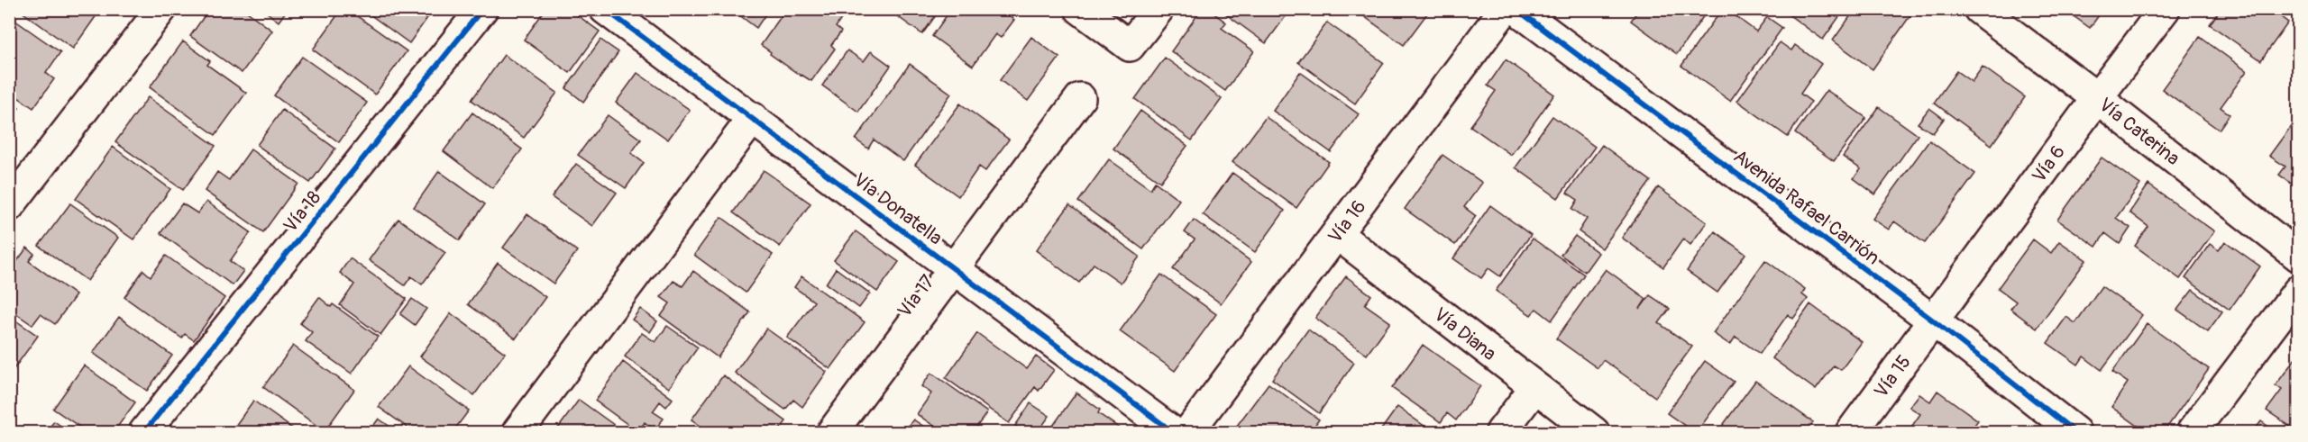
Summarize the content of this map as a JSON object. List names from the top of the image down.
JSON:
{
  "streets": {
    "street": [
      "Vía Caterina",
      "Vía 6",
      "Avenida Rafael Carrión",
      "Vía Donatella",
      "Vía 18",
      "Vía 16",
      "Vía 17",
      "Vía Diana",
      "Vía 15"
    ]
  },
  "crossings": [
    ["Vía Caterina", "Vía 6"],
    ["Vía 6", "Avenida Rafael Carrión"],
    ["Vía 6", "Vía 15"],
    ["Avenida Rafael Carrión", "Vía 15"],
    ["Vía Donatella", "Vía 17"],
    ["Vía 16", "Vía Diana"]
  ]
}
